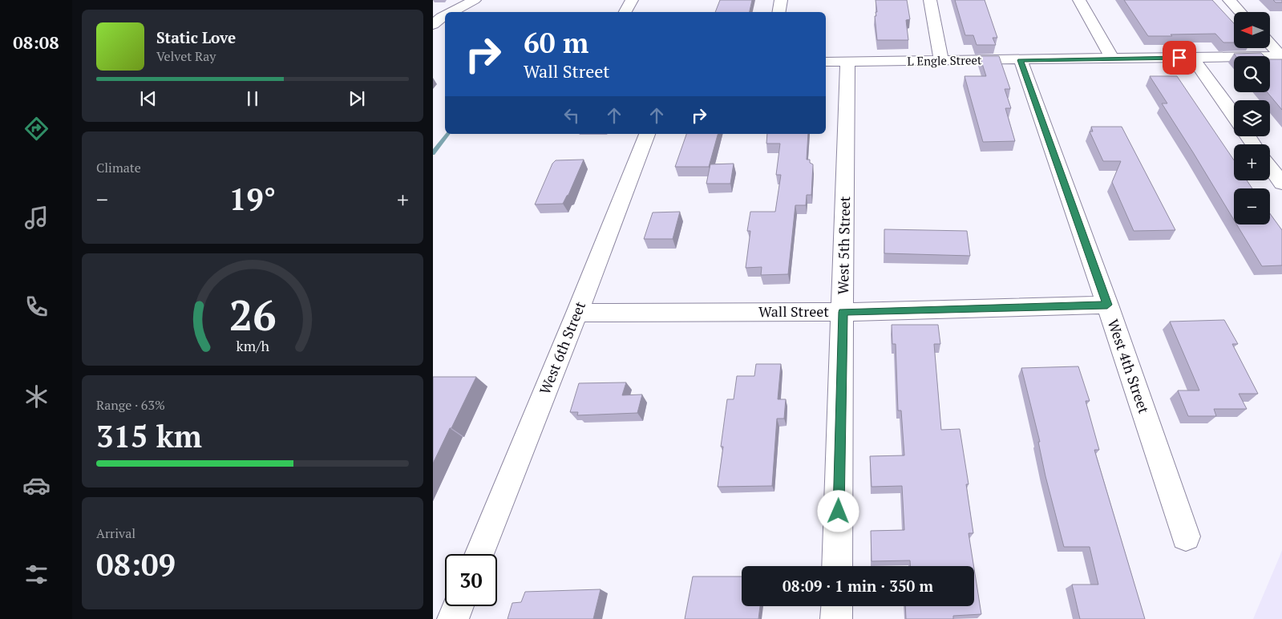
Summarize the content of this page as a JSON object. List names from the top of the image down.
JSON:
{
  "streets": {
    "street": [
      "L Engle Street",
      "West 5th Street",
      "Wall Street",
      "West 6th Street",
      "West 4th Street"
    ]
  },
  "crossings": [
    ["L Engle Street", "West 5th Street"],
    ["L Engle Street", "West 4th Street"],
    ["West 5th Street", "Wall Street"],
    ["Wall Street", "West 6th Street"],
    ["Wall Street", "West 4th Street"]
  ],
  "north": "left",
  "page": {
    "tabs": "08:08",
    "map_buttons": ["+", "−"],
    "turn": ["60 m", "Wall Street"],
    "song": ["Static Love", "Velvet Ray"],
    "tile": [
      "Climate",
      ["Range · 63%", "315 km"],
      ["Arrival", "08:09"]
    ],
    "heat": ["−", "19°", "+"],
    "limit": "30",
    "trip": "08:09 · 1 min · 350 m",
    "gauge": ["26", "km/h"]
  }
}
